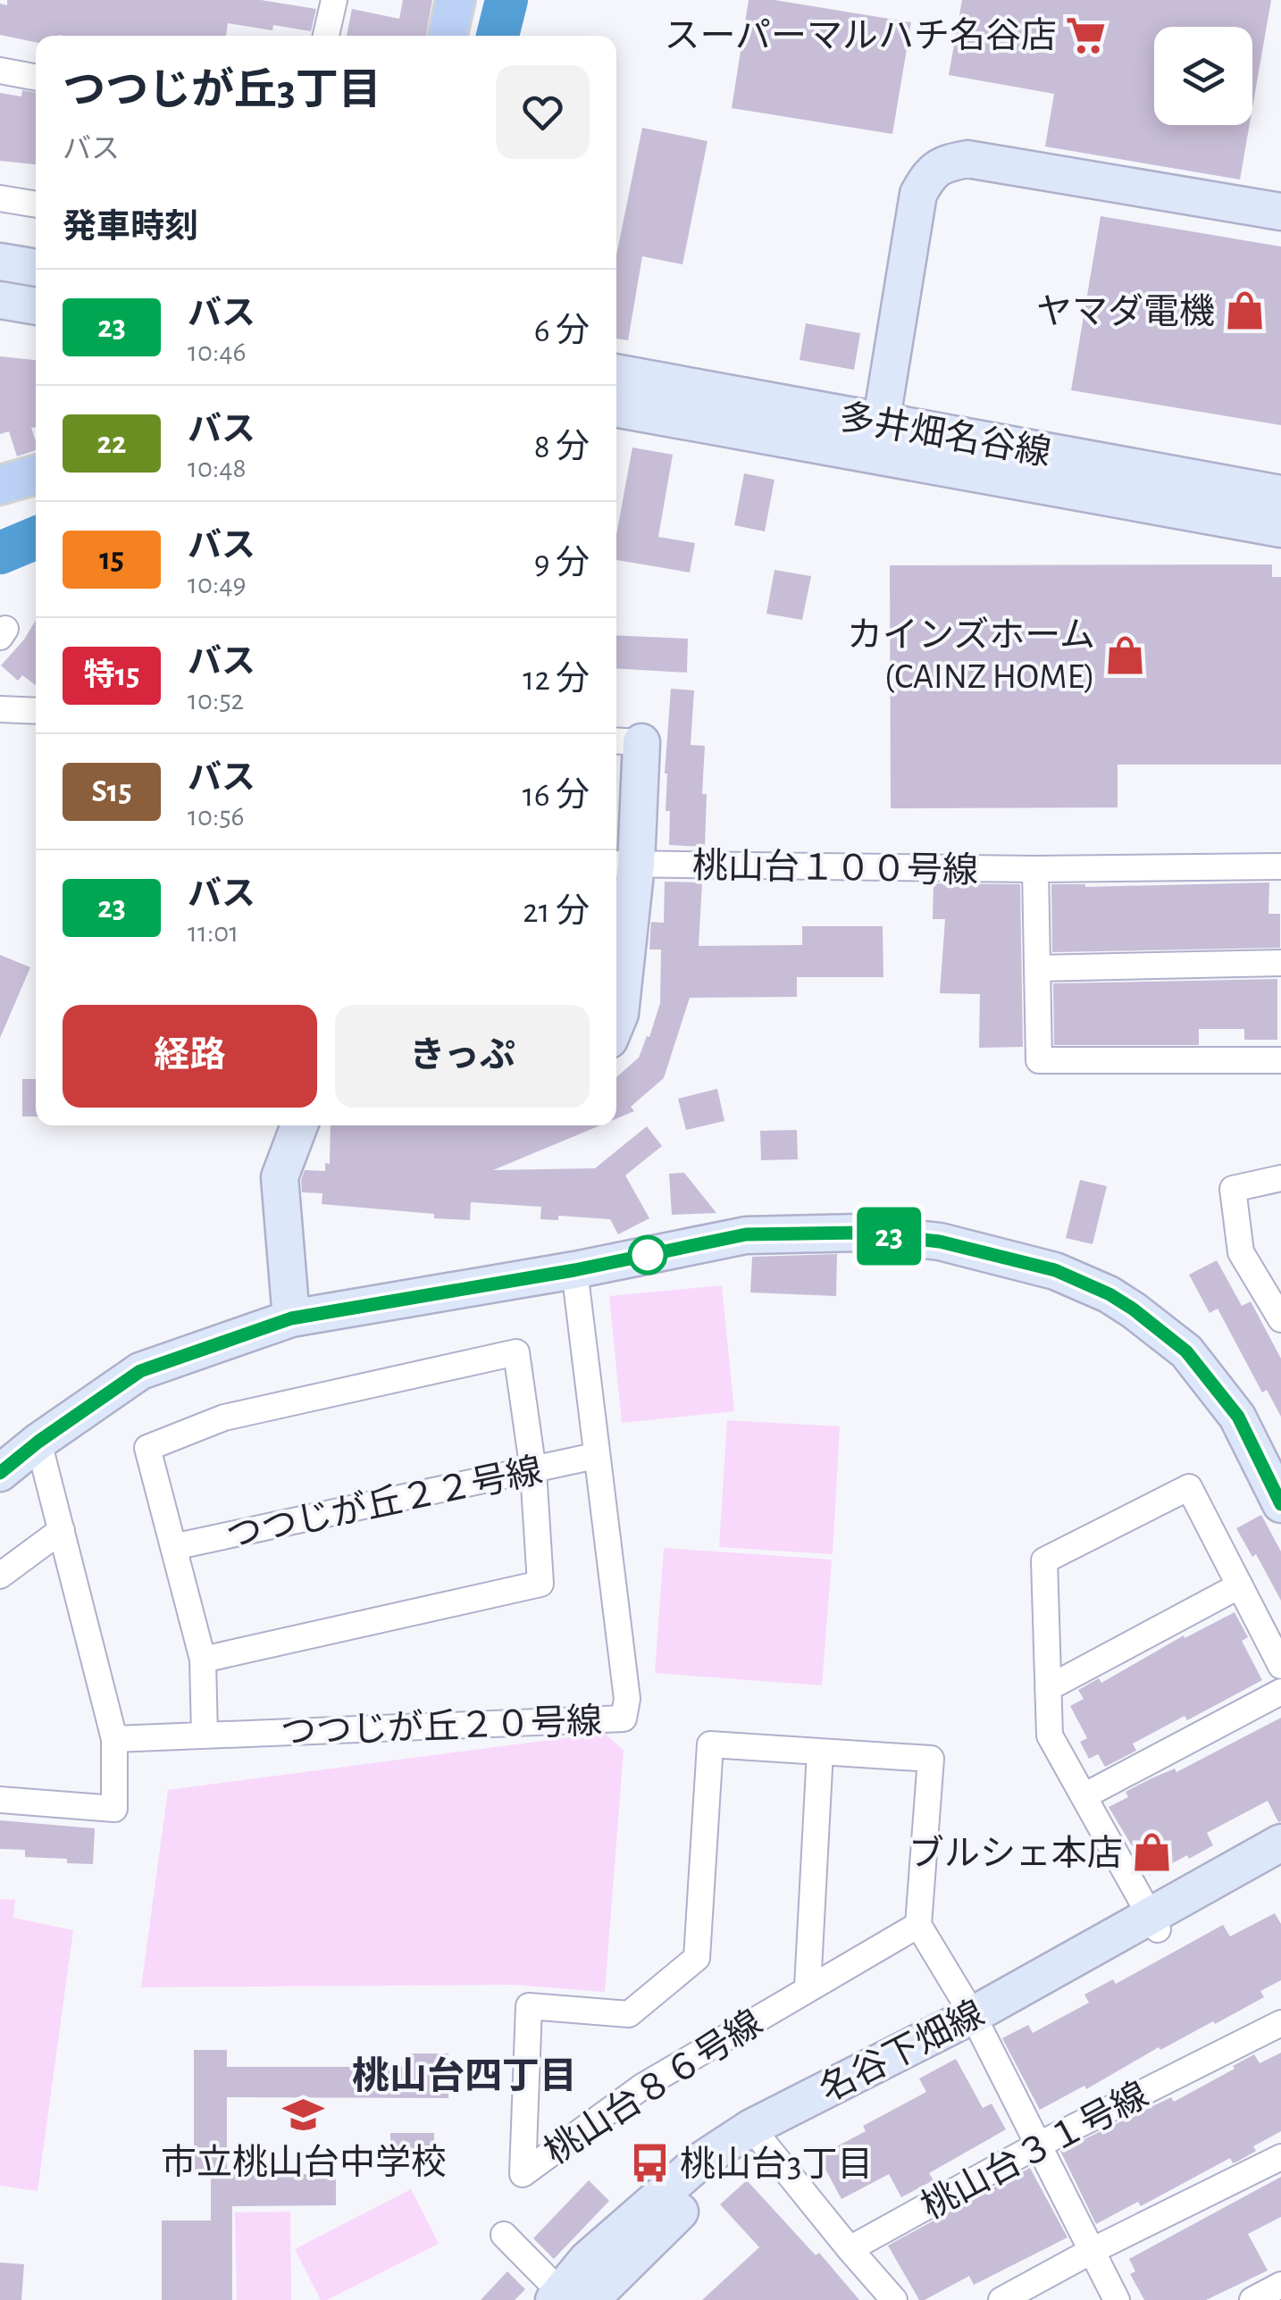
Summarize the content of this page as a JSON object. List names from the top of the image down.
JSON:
{
  "streets": {
    "street": [
      "多井畑名谷線",
      "桃山台１００号線",
      "つつじが丘２２号線",
      "つつじが丘２０号線",
      "名谷下畑線",
      "桃山台８６号線",
      "桃山台３１号線"
    ]
  },
  "crossings": [
    ["つつじが丘２２号線", "つつじが丘２０号線"]
  ],
  "districts": ["桃山台四丁目"],
  "places": {
    "supermarket": ["スーパーマルハチ名谷店"],
    "shop": ["ヤマダ電機", "カインズホーム (CAINZ HOME)", "ブルシェ本店"],
    "school or university": ["市立桃山台中学校"],
    "bus stop": ["桃山台3丁目"]
  },
  "lines": ["bus line 23"],
  "page": {
    "on_map": "23",
    "heading": [
      ["つつじが丘3丁目", "バス"],
      "発車時刻"
    ],
    "list": [
      {
        "mark": "23",
        "name": "バス",
        "note": "10:46",
        "value": "6 分"
      },
      {
        "mark": "22",
        "name": "バス",
        "note": "10:48",
        "value": "8 分"
      },
      {
        "mark": "15",
        "name": "バス",
        "note": "10:49",
        "value": "9 分"
      },
      {
        "mark": "特15",
        "name": "バス",
        "note": "10:52",
        "value": "12 分"
      },
      {
        "mark": "S15",
        "name": "バス",
        "note": "10:56",
        "value": "16 分"
      },
      {
        "mark": "23",
        "name": "バス",
        "note": "11:01",
        "value": "21 分"
      }
    ],
    "buttons": ["経路", "きっぷ"]
  }
}
